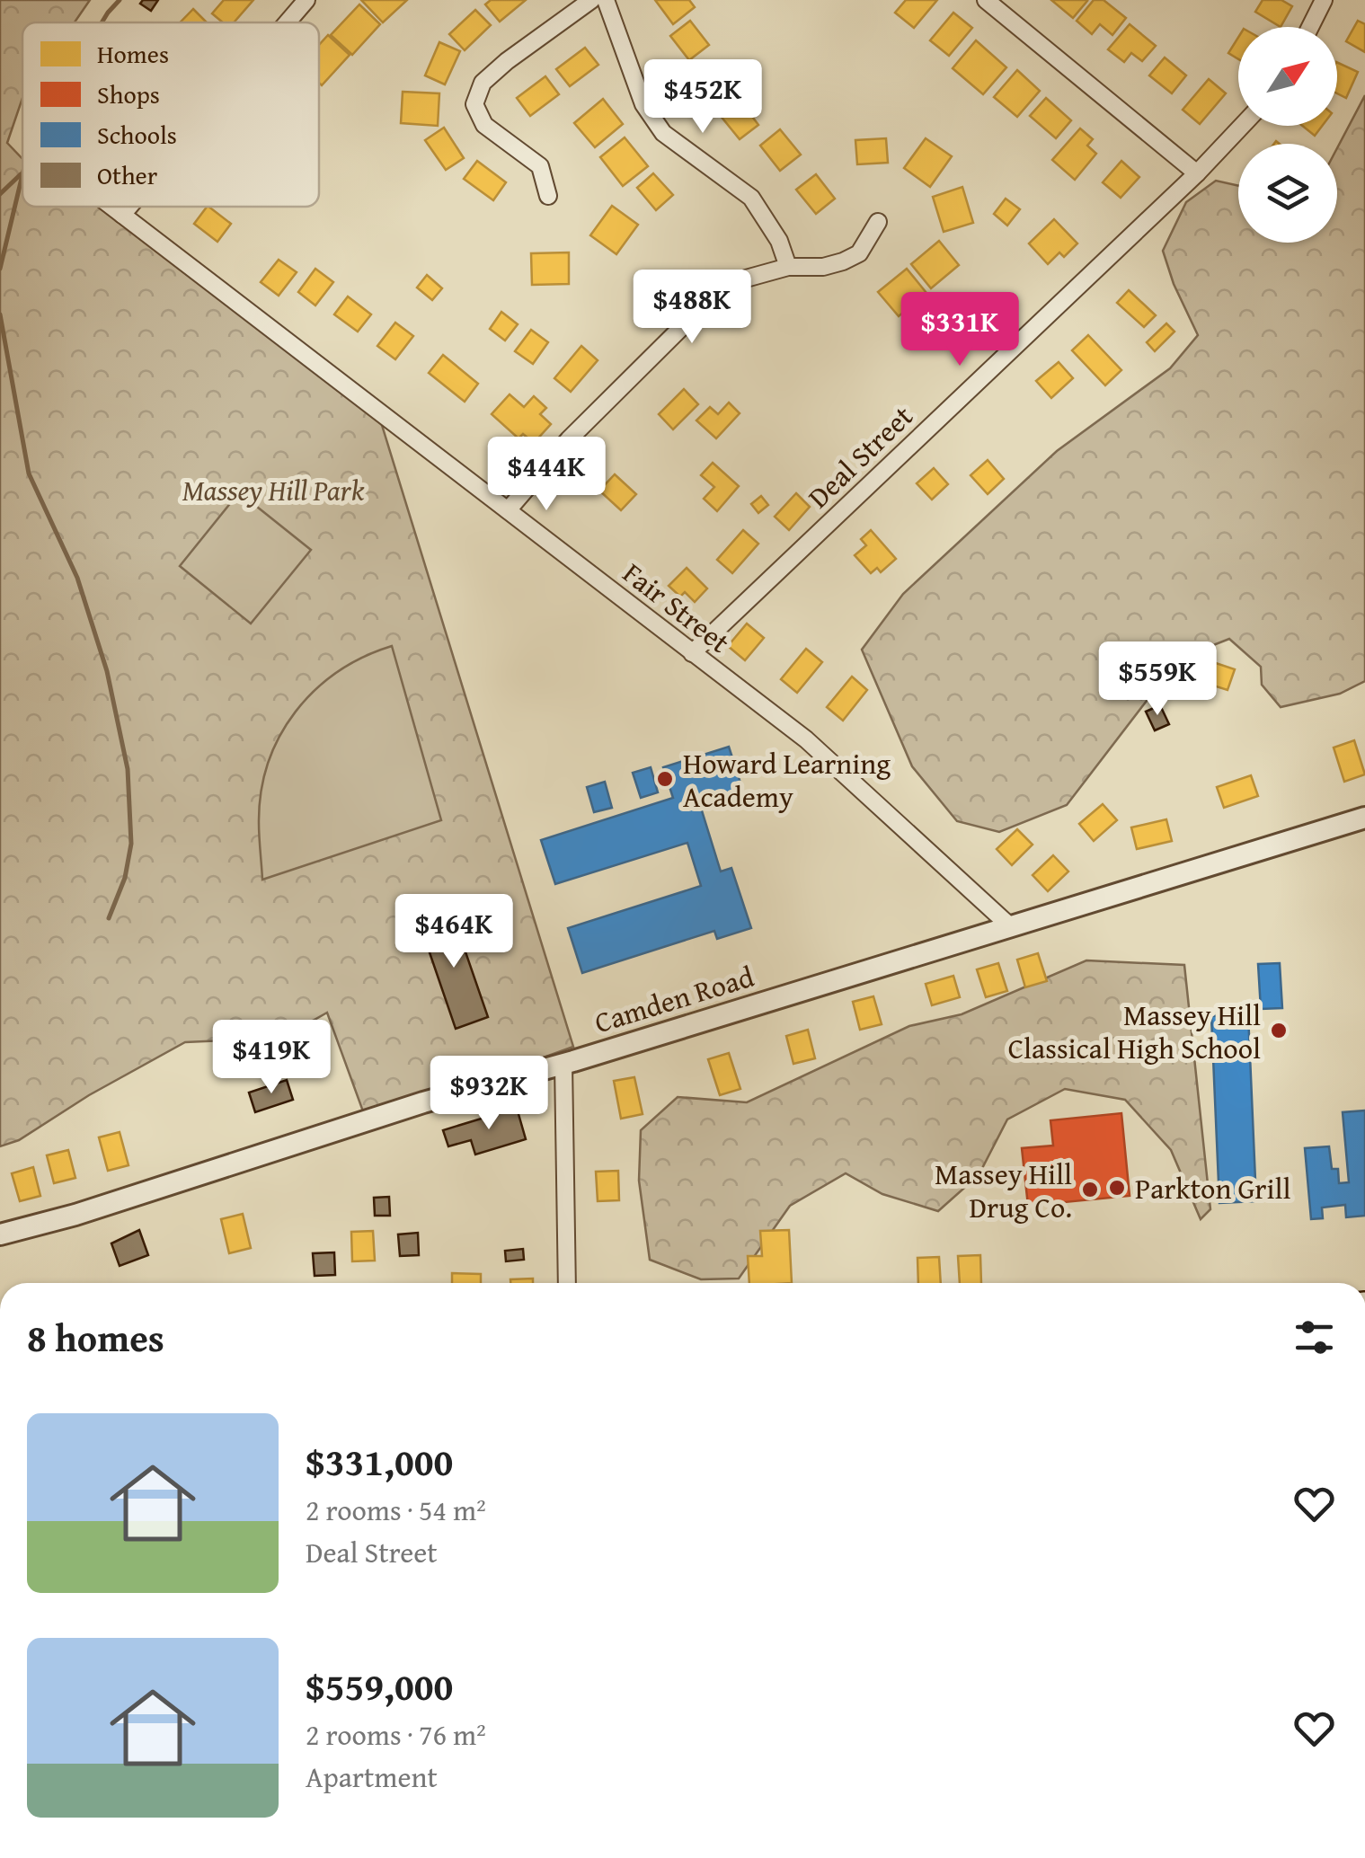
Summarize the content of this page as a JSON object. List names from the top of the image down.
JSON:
{
  "streets": {
    "street": ["Deal Street", "Fair Street", "Camden Road"]
  },
  "crossings": [
    ["Deal Street", "Fair Street"],
    ["Fair Street", "Camden Road"]
  ],
  "parks": ["Massey Hill Park"],
  "places": [
    "Howard Learning Academy",
    "Massey Hill Classical High School",
    "Parkton Grill",
    "Massey Hill Drug Co."
  ],
  "legend": [
    "Homes",
    "Shops",
    "Schools",
    "Other"
  ],
  "north": "top right",
  "page": {
    "price": [
      "$452K",
      "$488K",
      "$331K",
      "$444K",
      "$559K",
      "$464K",
      "$419K",
      "$932K"
    ],
    "heading": "8 homes",
    "list": [
      {
        "name": "$331,000",
        "note": "2 rooms · 54 m² · Deal Street"
      },
      {
        "name": "$559,000",
        "note": "2 rooms · 76 m² · Apartment"
      }
    ]
  }
}
